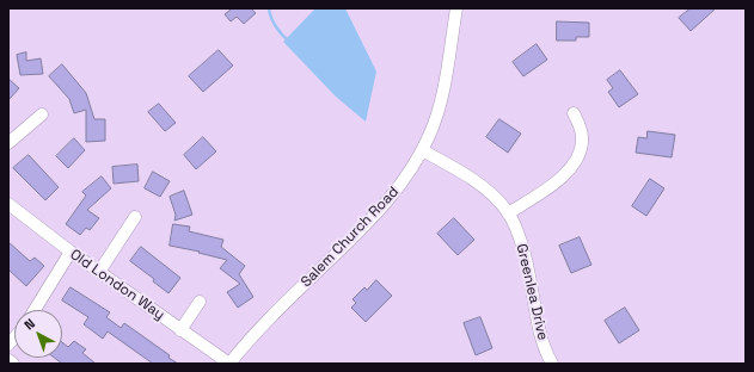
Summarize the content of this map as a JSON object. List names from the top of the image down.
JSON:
{
  "streets": {
    "street": ["Salem Church Road", "Old London Way", "Greenlea Drive"]
  },
  "crossings": [
    ["Salem Church Road", "Old London Way"],
    ["Salem Church Road", "Greenlea Drive"]
  ],
  "north": "top left"
}
